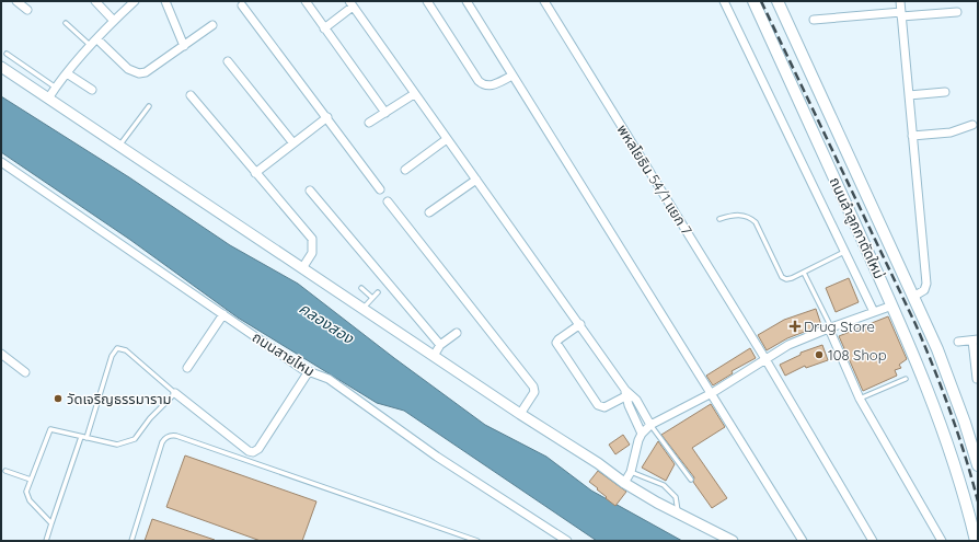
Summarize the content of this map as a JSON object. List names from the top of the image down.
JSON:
{
  "streets": {
    "main road": ["ถนนลำลูกกาตัดใหม่"],
    "street": ["พหลโยธิน 54/1 แยก 7", "ถนนสายไหม"]
  },
  "water": ["คลองสอง"],
  "places": {
    "health": ["Drug Store"],
    "other": ["108 Shop", "วัดเจริญธรรมาราม"]
  }
}
